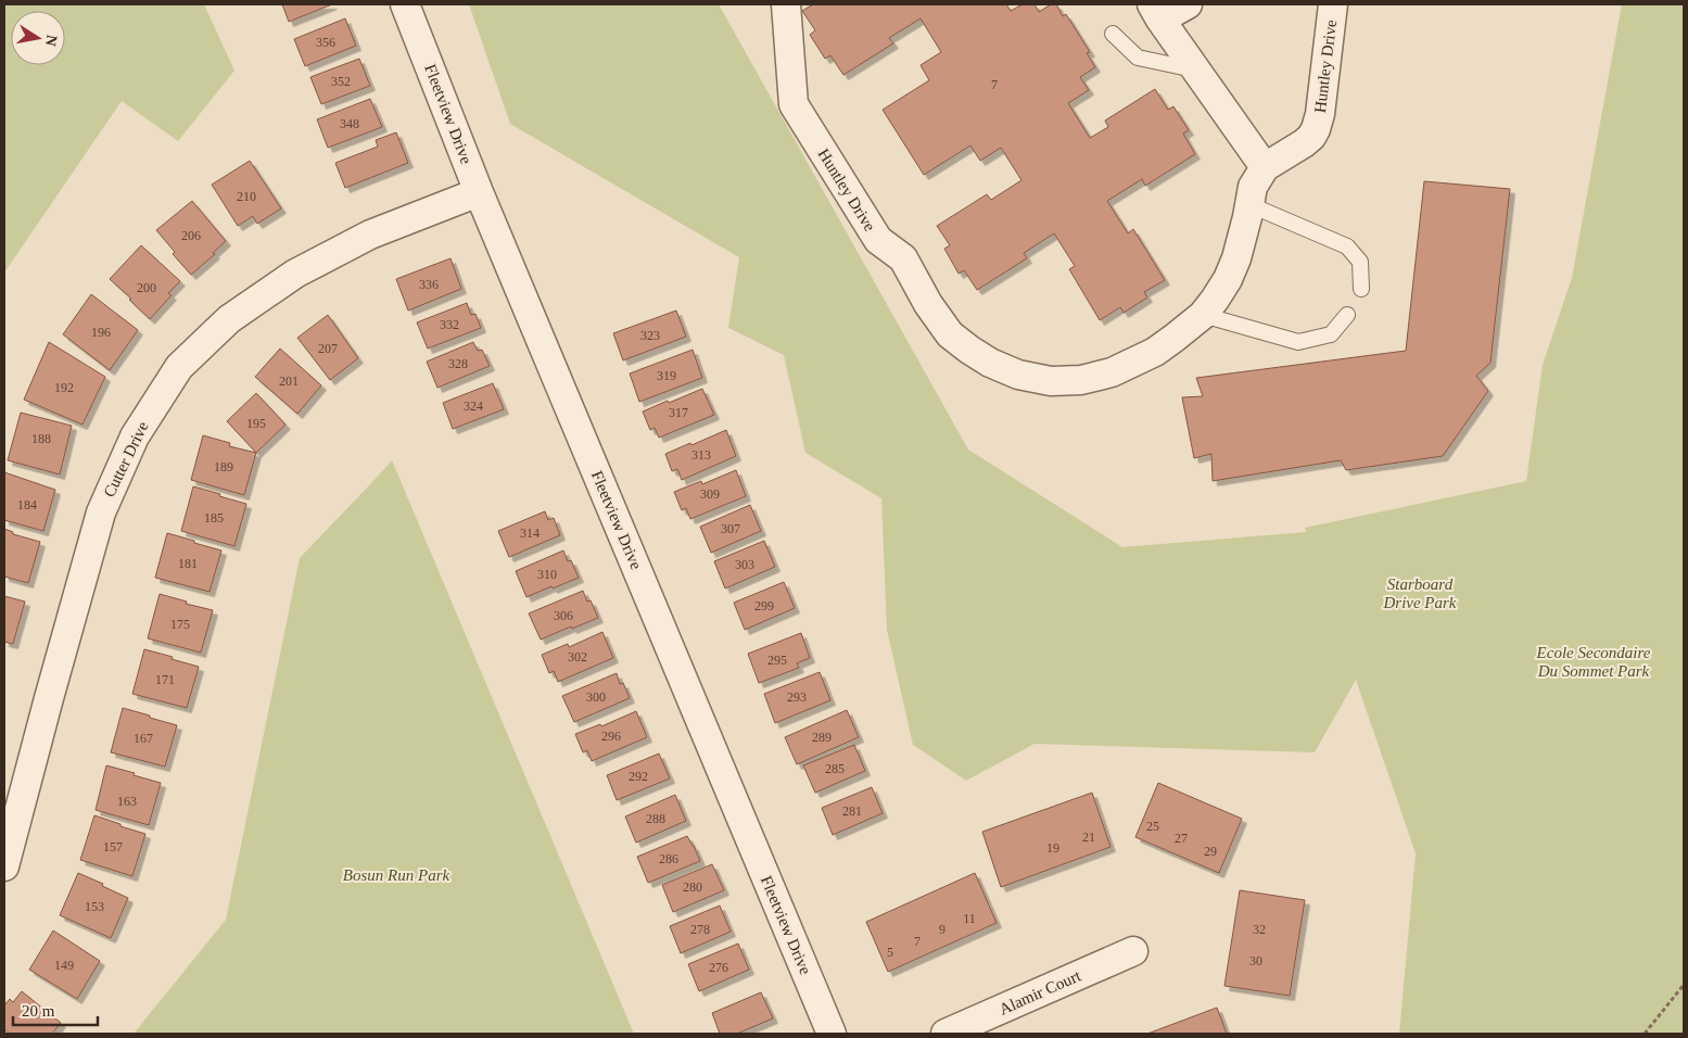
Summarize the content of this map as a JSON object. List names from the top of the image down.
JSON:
{
  "streets": {
    "street": [
      "Huntley Drive",
      "Fleetview Drive",
      "Cutter Drive",
      "Alamir Court"
    ]
  },
  "crossings": [
    ["Fleetview Drive", "Cutter Drive"]
  ],
  "parks": ["Starboard Drive Park", "Ecole Secondaire Du Sommet Park", "Bosun Run Park"],
  "house_numbers": [
    "356",
    "352",
    "7",
    "348",
    "210",
    "206",
    "336",
    "200",
    "332",
    "196",
    "323",
    "207",
    "328",
    "319",
    "201",
    "192",
    "324",
    "317",
    "195",
    "188",
    "313",
    "189",
    "309",
    "184",
    "185",
    "307",
    "314",
    "181",
    "303",
    "310",
    "299",
    "306",
    "175",
    "302",
    "295",
    "171",
    "300",
    "293",
    "296",
    "289",
    "167",
    "285",
    "292",
    "163",
    "281",
    "288",
    "25",
    "21",
    "27",
    "157",
    "19",
    "29",
    "286",
    "280",
    "153",
    "11",
    "278",
    "9",
    "32",
    "7",
    "5",
    "30",
    "149",
    "276"
  ],
  "scale_bar": "20 m",
  "north": "right"
}
